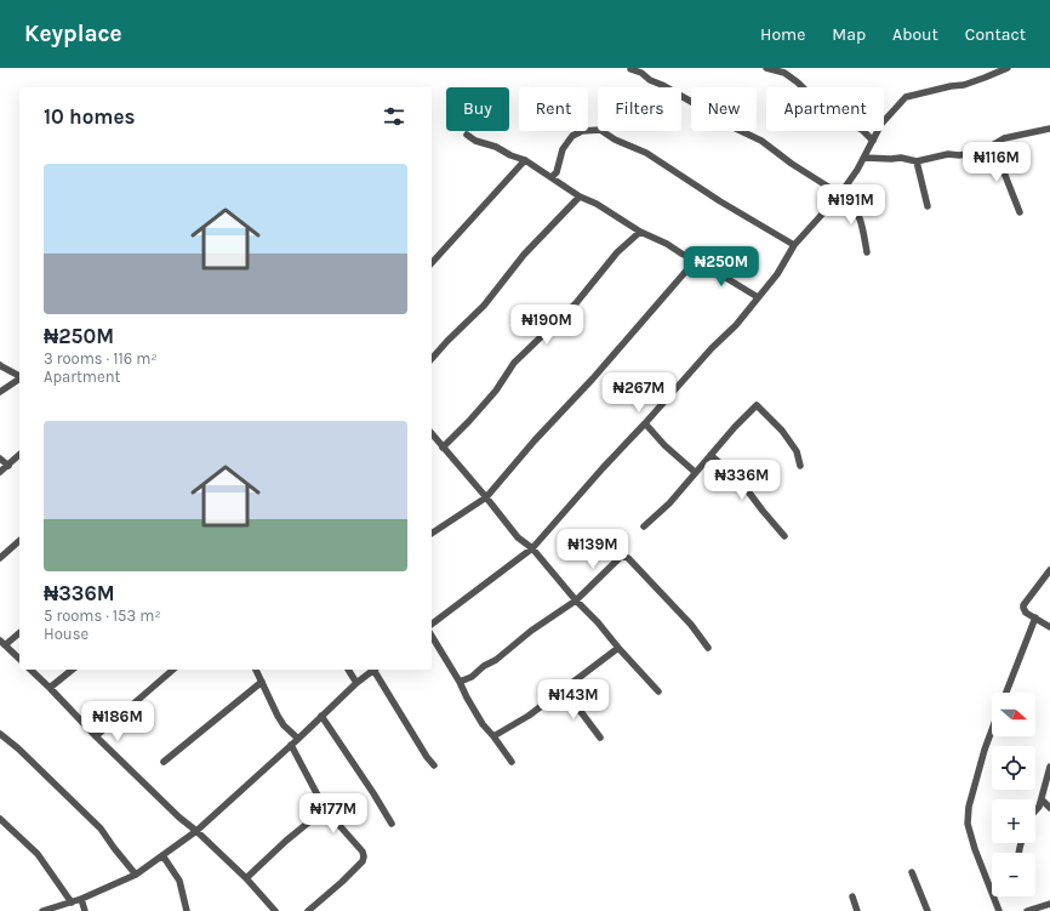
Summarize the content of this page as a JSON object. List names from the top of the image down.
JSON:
{
  "north": "right",
  "page": {
    "header": "Keyplace",
    "nav": [
      "Home",
      "Map",
      "About",
      "Contact"
    ],
    "chip": [
      "Buy",
      "Rent",
      "Filters",
      "New",
      "Apartment"
    ],
    "heading": "10 homes",
    "price": [
      "₦116M",
      "₦191M",
      "₦250M",
      "₦190M",
      "₦267M",
      "₦336M",
      "₦139M",
      "₦143M",
      "₦186M",
      "₦177M"
    ],
    "list": [
      {
        "name": "₦250M",
        "note": "3 rooms · 116 m² · Apartment"
      },
      {
        "name": "₦336M",
        "note": "5 rooms · 153 m² · House"
      }
    ],
    "map_buttons": ["+", "−"]
  }
}
